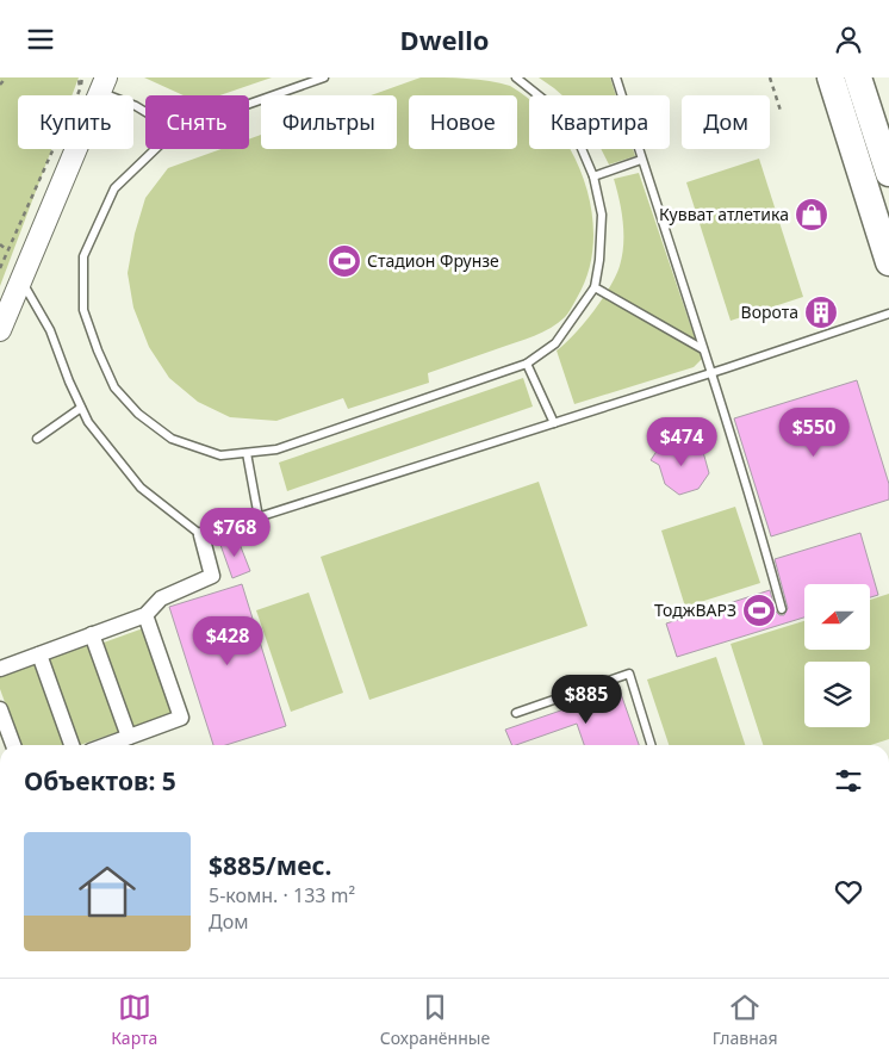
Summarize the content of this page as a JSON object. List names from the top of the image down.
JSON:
{
  "places": {
    "shop": ["Кувват атлетика"],
    "sports": ["Стадион Фрунзе", "ТоджВАРЗ"],
    "building": ["Ворота"]
  },
  "north": "left",
  "page": {
    "header": "Dwello",
    "chip": [
      "Купить",
      "Снять",
      "Фильтры",
      "Новое",
      "Квартира",
      "Дом"
    ],
    "price": [
      "$550",
      "$474",
      "$768",
      "$428",
      "$885"
    ],
    "heading": "Объектов: 5",
    "list": [
      {
        "name": "$885/мес.",
        "note": "5-комн. · 133 m² · Дом"
      }
    ],
    "tabs": ["Карта", "Сохранённые", "Главная"]
  }
}
